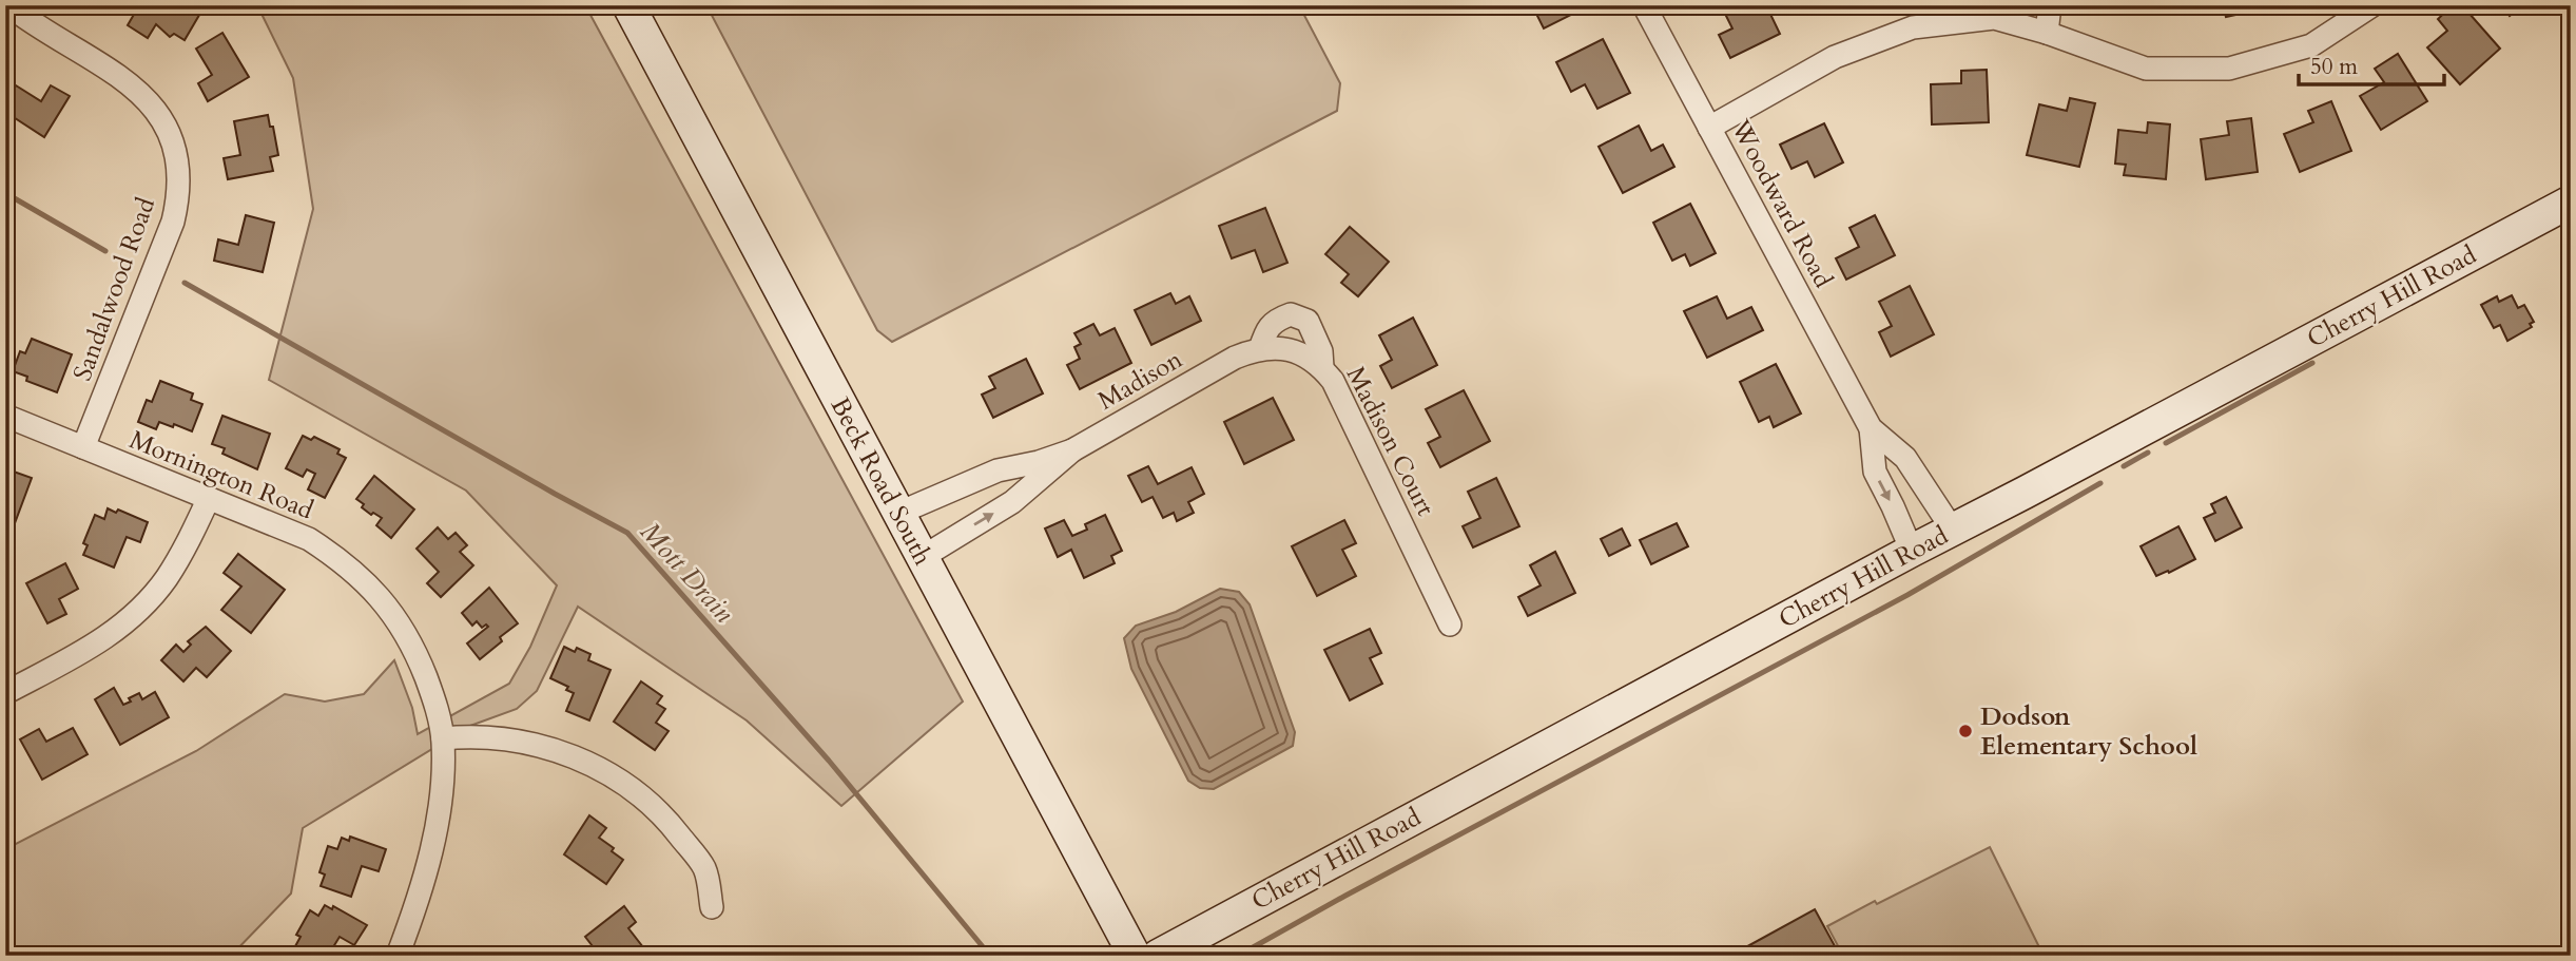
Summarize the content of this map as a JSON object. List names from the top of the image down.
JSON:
{
  "streets": {
    "main road": ["Cherry Hill Road", "Beck Road South"],
    "street": [
      "Woodward Road",
      "Sandalwood Road",
      "Madison",
      "Madison Court",
      "Mornington Road"
    ]
  },
  "crossings": [
    ["Woodward Road", "Cherry Hill Road"],
    ["Sandalwood Road", "Mornington Road"],
    ["Madison", "Madison Court"],
    ["Madison", "Beck Road South"]
  ],
  "water": ["Mott Drain"],
  "places": ["Dodson Elementary School"],
  "scale_bar": "50 m"
}
